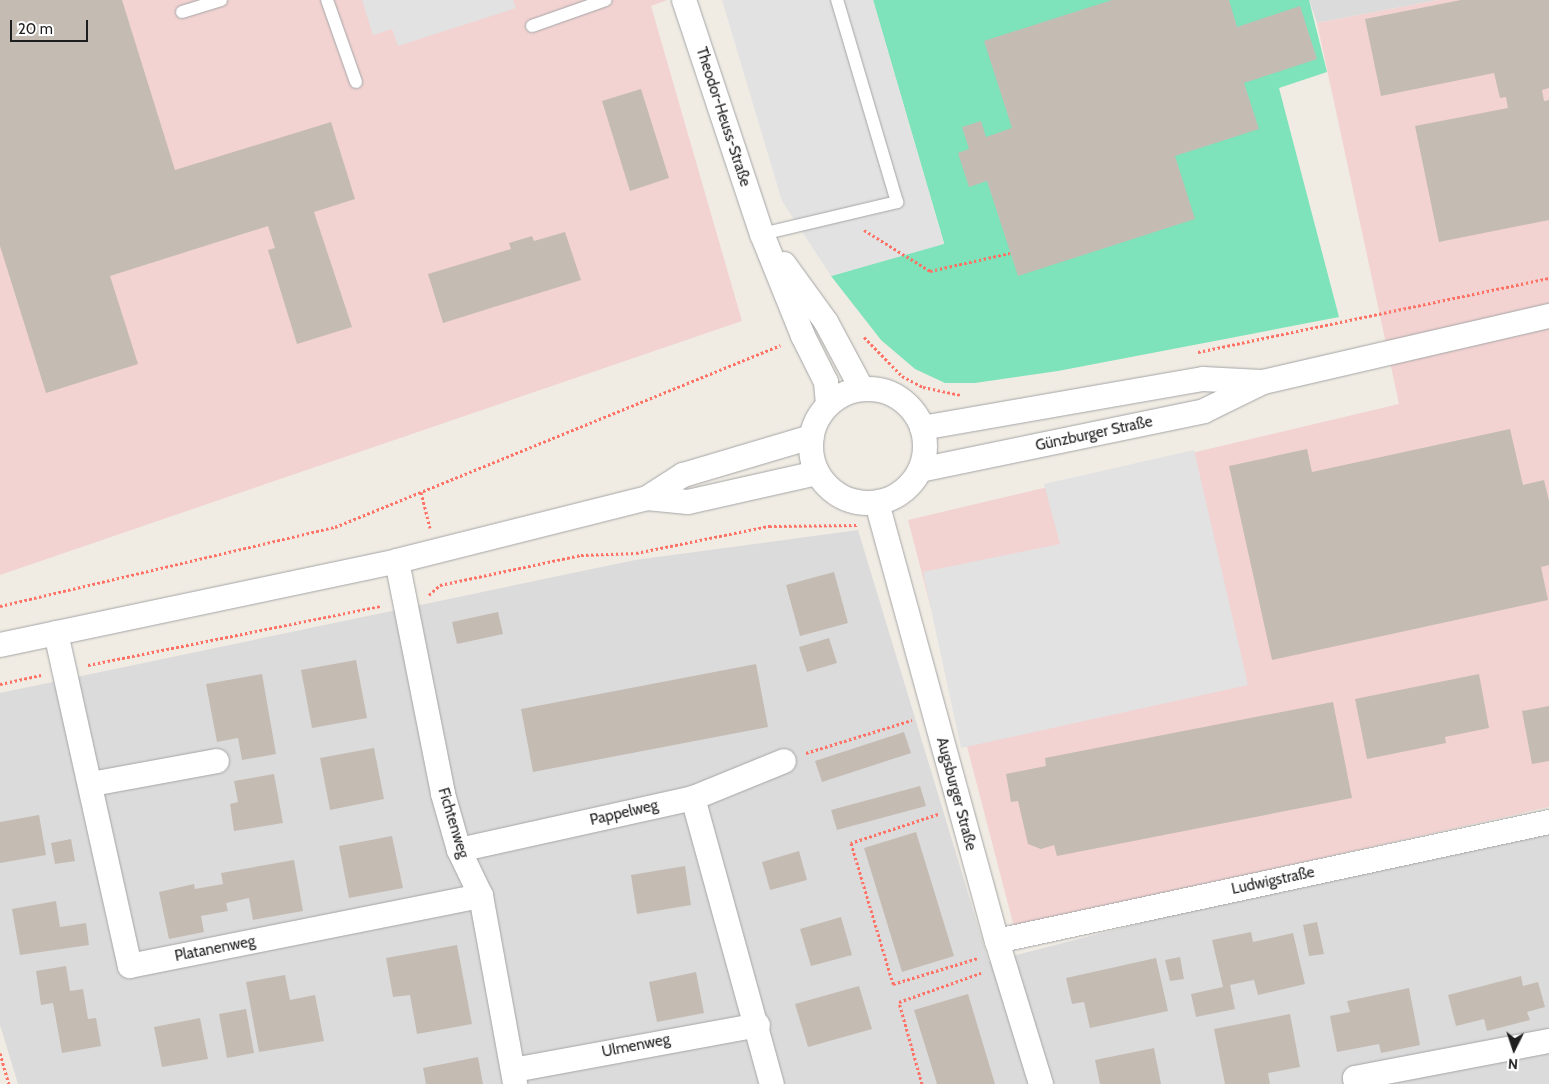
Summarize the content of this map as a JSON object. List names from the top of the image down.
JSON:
{
  "streets": {
    "street": [
      "Theodor-Heuss-Straße",
      "Günzburger Straße",
      "Augsburger Straße",
      "Pappelweg",
      "Fichtenweg",
      "Ludwigstraße",
      "Platanenweg",
      "Ulmenweg"
    ]
  },
  "crossings": [
    ["Theodor-Heuss-Straße", "Günzburger Straße"],
    ["Theodor-Heuss-Straße", "Augsburger Straße"],
    ["Günzburger Straße", "Augsburger Straße"],
    ["Augsburger Straße", "Ludwigstraße"],
    ["Pappelweg", "Fichtenweg"],
    ["Fichtenweg", "Platanenweg"],
    ["Fichtenweg", "Ulmenweg"]
  ],
  "scale_bar": "20 m",
  "north": "bottom"
}
